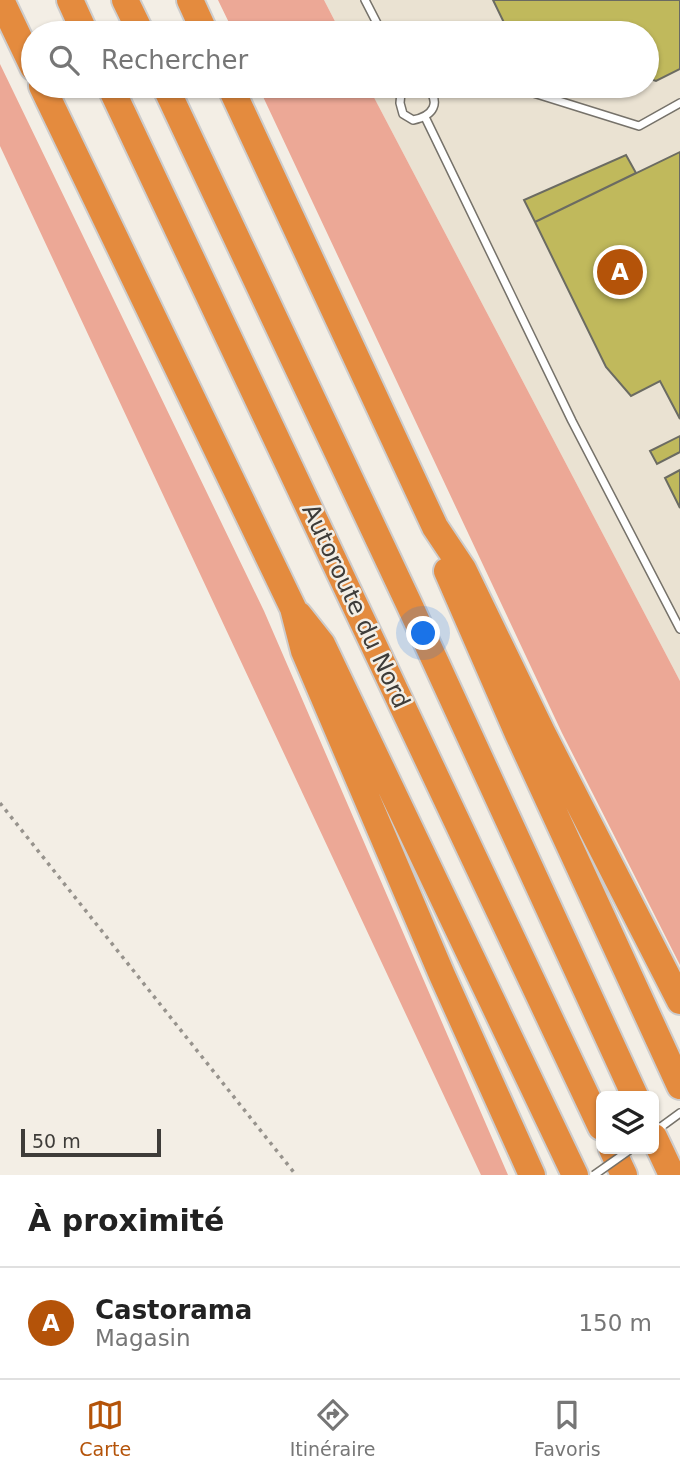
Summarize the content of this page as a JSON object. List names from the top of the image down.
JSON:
{
  "streets": {
    "highway": ["Autoroute du Nord"]
  },
  "scale_bar": "50 m",
  "page": {
    "search": "Rechercher",
    "pins": "A",
    "scale": "50 m",
    "heading": "À proximité",
    "list": [
      {
        "mark": "A",
        "name": "Castorama",
        "note": "Magasin",
        "value": "150 m"
      }
    ],
    "nav": ["Carte", "Itinéraire", "Favoris"]
  }
}
